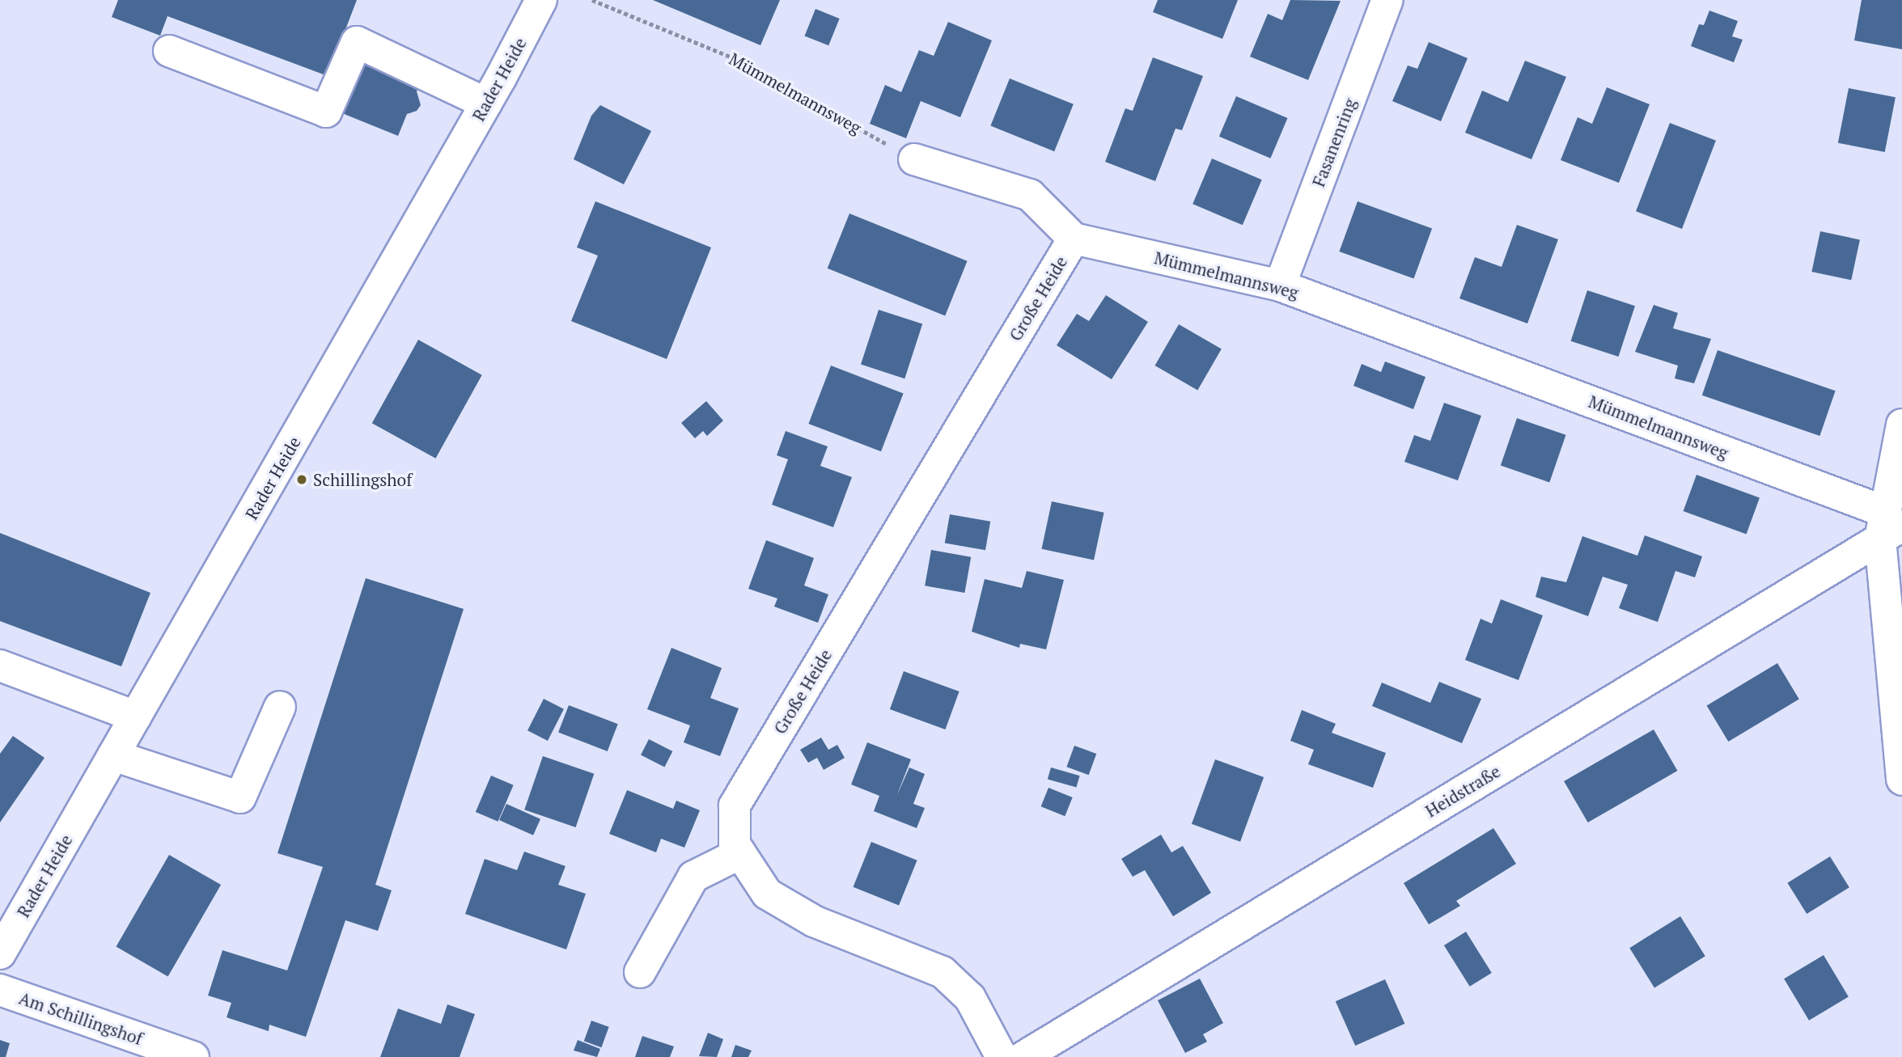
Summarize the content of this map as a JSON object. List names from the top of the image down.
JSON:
{
  "streets": {
    "street": [
      "Rader Heide",
      "Mümmelmannsweg",
      "Fasanenring",
      "Große Heide",
      "Heidstraße",
      "Am Schillingshof"
    ]
  },
  "crossings": [
    ["Mümmelmannsweg", "Fasanenring"],
    ["Mümmelmannsweg", "Große Heide"],
    ["Mümmelmannsweg", "Heidstraße"]
  ],
  "places": ["Schillingshof"]
}
